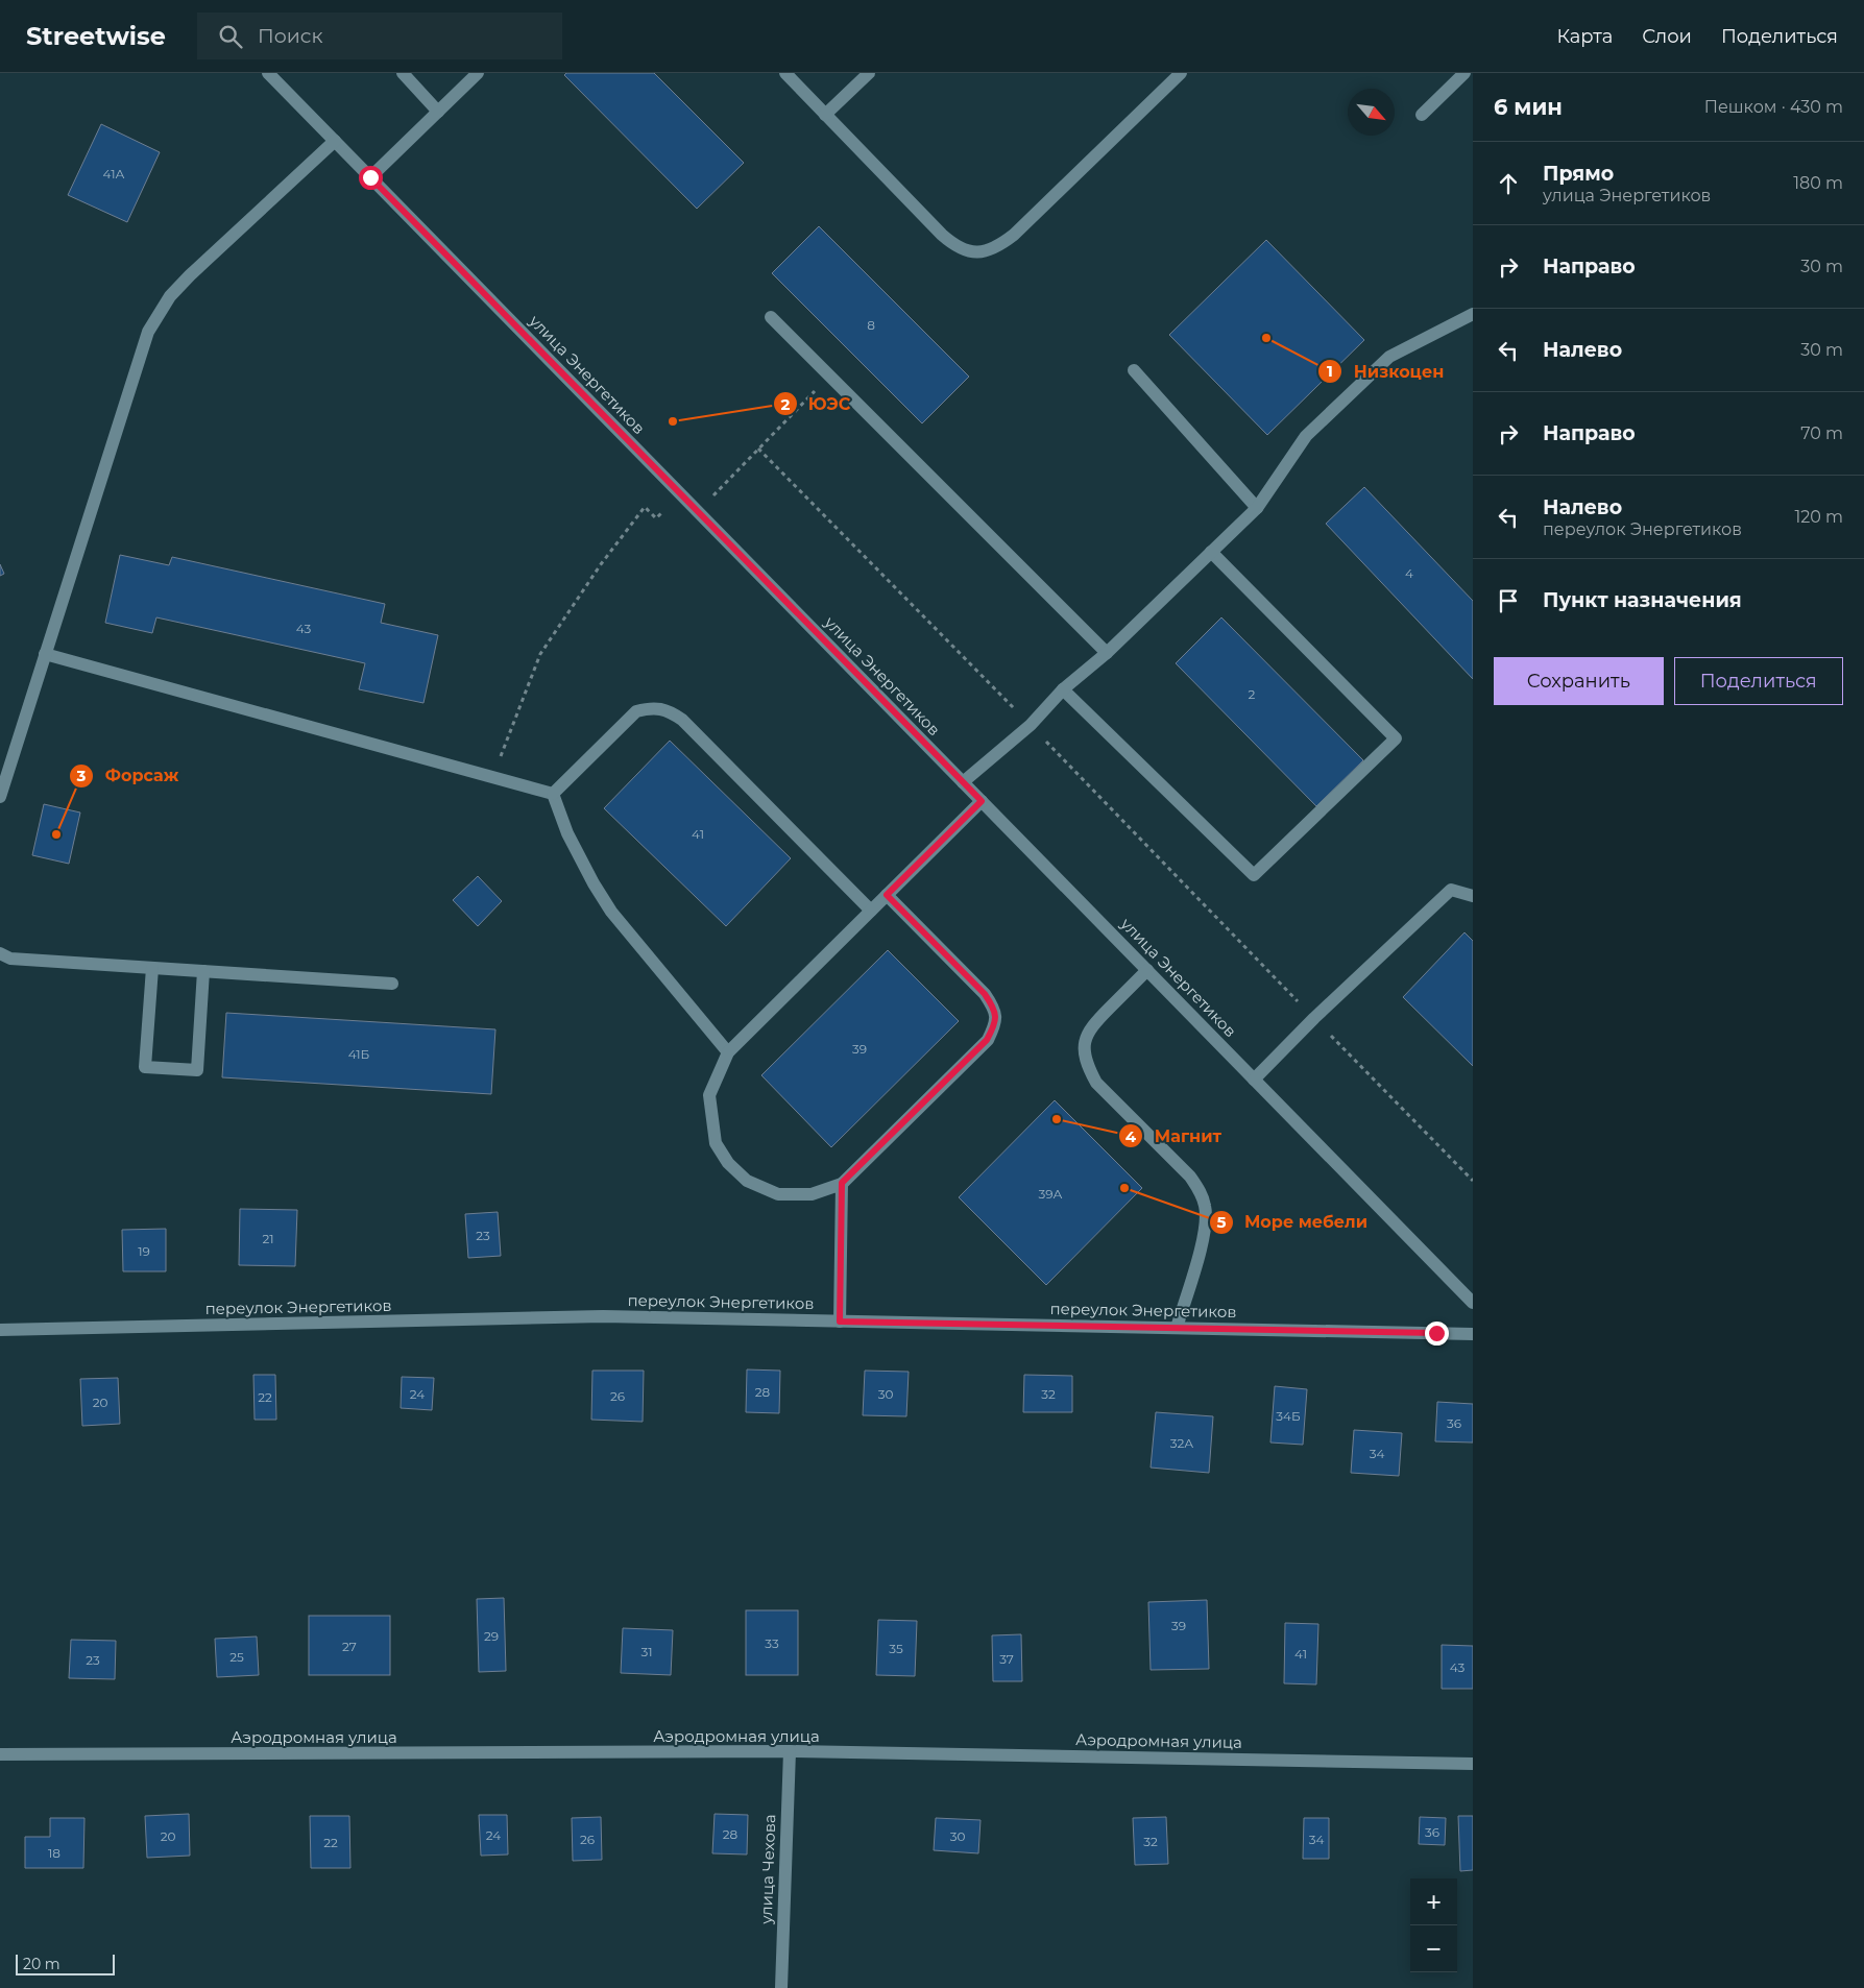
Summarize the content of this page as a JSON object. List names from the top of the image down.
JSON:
{
  "streets": {
    "street": [
      "улица Энергетиков",
      "переулок Энергетиков",
      "Аэродромная улица",
      "улица Чехова"
    ]
  },
  "crossings": [
    ["Аэродромная улица", "улица Чехова"]
  ],
  "places": [
    "Низкоцен",
    "ЮЭС",
    "Форсаж",
    "Магнит",
    "Море мебели"
  ],
  "house_numbers": [
    "41А",
    "8",
    "4",
    "43",
    "2",
    "41",
    "39",
    "41Б",
    "39А",
    "23",
    "21",
    "19",
    "28",
    "24",
    "30",
    "32",
    "26",
    "22",
    "20",
    "34Б",
    "36",
    "32А",
    "34",
    "39",
    "29",
    "33",
    "27",
    "35",
    "31",
    "41",
    "25",
    "37",
    "23",
    "43",
    "36",
    "28",
    "24",
    "20",
    "30",
    "26",
    "34",
    "32",
    "22",
    "18"
  ],
  "scale_bar": "20 m",
  "north": "bottom right",
  "page": {
    "header": "Streetwise",
    "search": "Поиск",
    "nav": ["Карта", "Слои", "Поделиться"],
    "heading": ["6 мин", "Пешком · 430 m"],
    "list": [
      ["Прямо", "улица Энергетиков", "180 m"],
      ["Направо", "30 m"],
      ["Налево", "30 m"],
      ["Направо", "70 m"],
      ["Налево", "переулок Энергетиков", "120 m"],
      "Пункт назначения"
    ],
    "buttons": ["Сохранить", "Поделиться"],
    "map_buttons": ["+", "−"],
    "scale": "20 m"
  }
}
